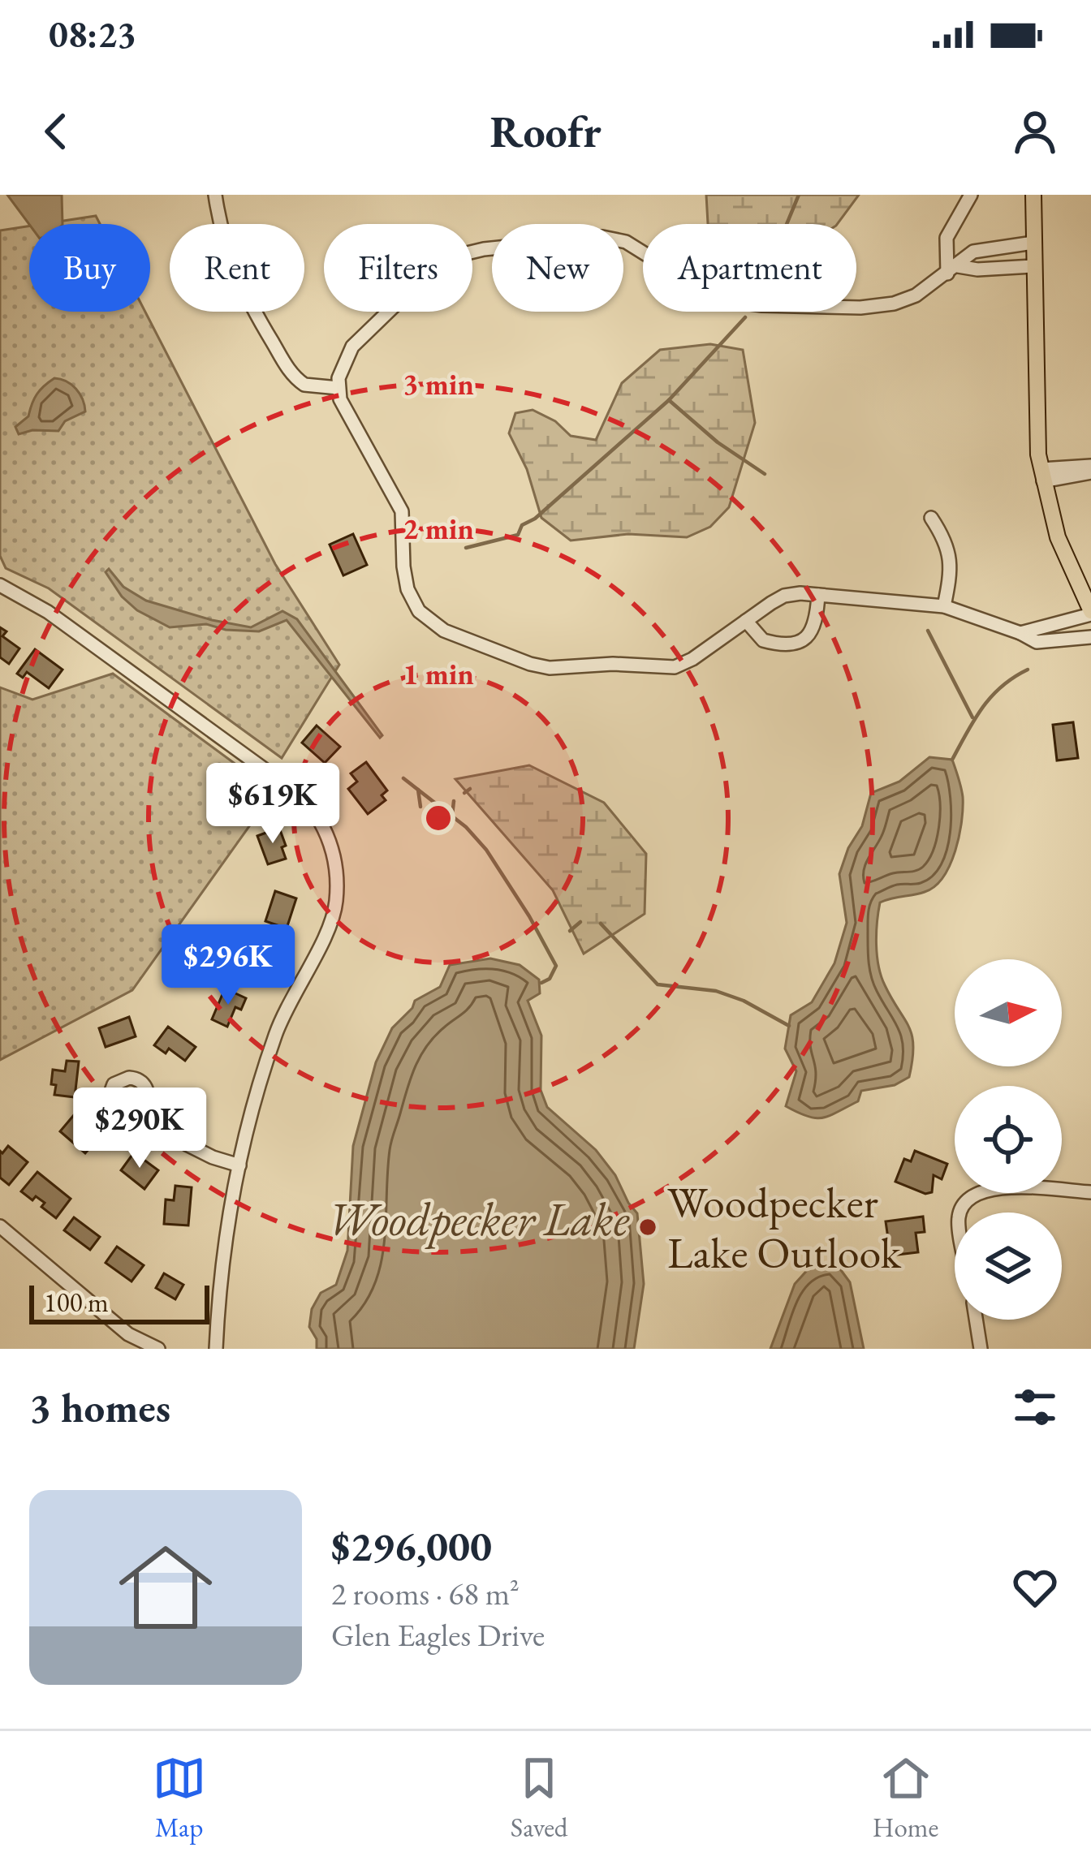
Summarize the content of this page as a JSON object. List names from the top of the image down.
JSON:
{
  "water": ["Woodpecker Lake"],
  "places": ["Woodpecker Lake Outlook"],
  "scale_bar": "100 m",
  "north": "right",
  "page": {
    "status": "08:23",
    "header": "Roofr",
    "chip": [
      "Buy",
      "Rent",
      "Filters",
      "New",
      "Apartment"
    ],
    "price": ["$619K", "$296K", "$290K"],
    "scale": "100 m",
    "heading": "3 homes",
    "list": [
      {
        "name": "$296,000",
        "note": "2 rooms · 68 m² · Glen Eagles Drive"
      }
    ],
    "tabs": ["Map", "Saved", "Home"]
  },
  "rings": ["3 min", "2 min", "1 min"]
}
